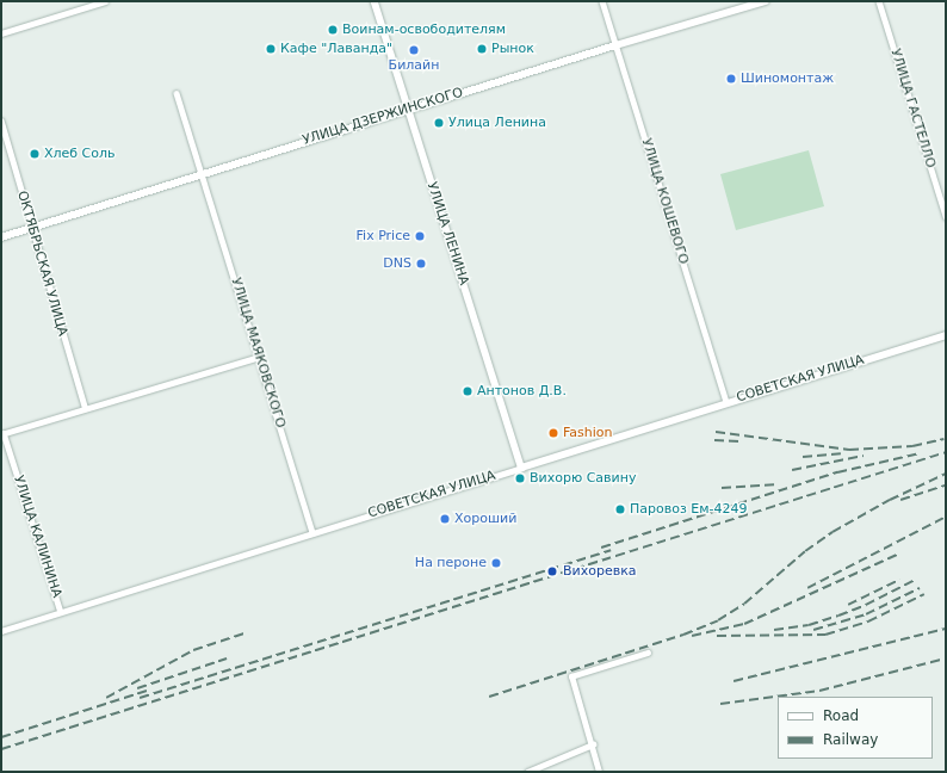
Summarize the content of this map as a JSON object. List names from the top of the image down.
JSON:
{
  "streets": {
    "street": [
      "УЛИЦА ГАСТЕЛЛО",
      "УЛИЦА ДЗЕРЖИНСКОГО",
      "УЛИЦА КОШЕВОГО",
      "УЛИЦА ЛЕНИНА",
      "ОКТЯБРЬСКАЯ УЛИЦА",
      "УЛИЦА МАЯКОВСКОГО",
      "СОВЕТСКАЯ УЛИЦА",
      "УЛИЦА КАЛИНИНА"
    ]
  },
  "crossings": [
    ["УЛИЦА ДЗЕРЖИНСКОГО", "УЛИЦА КОШЕВОГО"],
    ["УЛИЦА ДЗЕРЖИНСКОГО", "УЛИЦА ЛЕНИНА"],
    ["УЛИЦА ДЗЕРЖИНСКОГО", "ОКТЯБРЬСКАЯ УЛИЦА"],
    ["УЛИЦА ДЗЕРЖИНСКОГО", "УЛИЦА МАЯКОВСКОГО"],
    ["УЛИЦА КОШЕВОГО", "СОВЕТСКАЯ УЛИЦА"],
    ["УЛИЦА ЛЕНИНА", "СОВЕТСКАЯ УЛИЦА"],
    ["УЛИЦА МАЯКОВСКОГО", "СОВЕТСКАЯ УЛИЦА"],
    ["СОВЕТСКАЯ УЛИЦА", "УЛИЦА КАЛИНИНА"]
  ],
  "places": [
    "Воинам-освободителям",
    "Кафе \"Лаванда\"",
    "Рынок",
    "Билайн",
    "Шиномонтаж",
    "Улица Ленина",
    "Хлеб Соль",
    "Fix Price",
    "DNS",
    "Антонов Д.В.",
    "Fashion",
    "Вихорю Савину",
    "Паровоз Ем-4249",
    "Хороший",
    "На пероне",
    "Вихоревка"
  ],
  "legend": ["Road", "Railway"]
}
